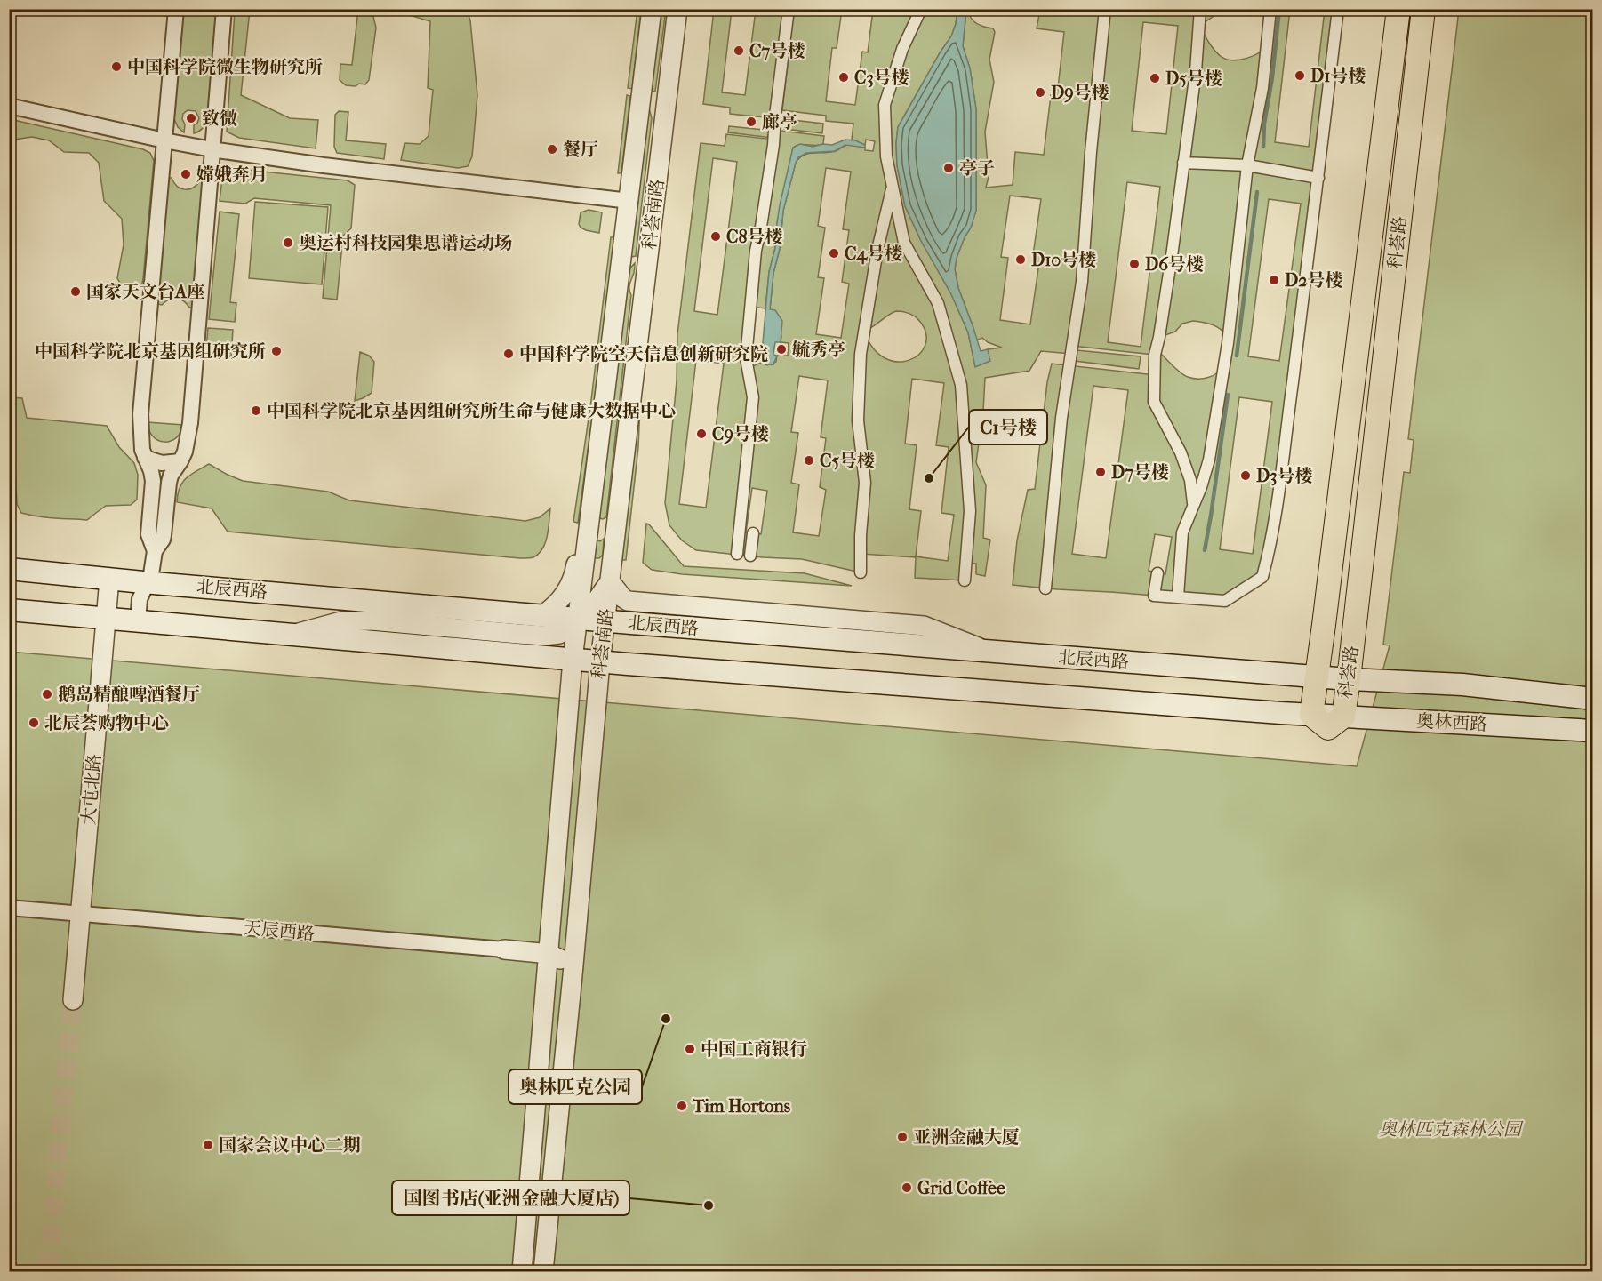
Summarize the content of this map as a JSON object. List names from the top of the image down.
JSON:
{
  "streets": {
    "main road": ["科荟路", "北辰西路", "奥林西路"],
    "street": ["科荟南路", "大屯北路", "天辰西路"]
  },
  "crossings": [
    ["科荟南路", "北辰西路"],
    ["科荟南路", "天辰西路"],
    ["科荟路", "北辰西路"],
    ["科荟路", "奥林西路"],
    ["北辰西路", "大屯北路"],
    ["大屯北路", "天辰西路"]
  ],
  "parks": ["奥林匹克森林公园"],
  "places": [
    "C7号楼",
    "中国科学院微生物研究所",
    "D1号楼",
    "C3号楼",
    "D5号楼",
    "D9号楼",
    "致微",
    "廊亭",
    "餐厅",
    "亭子",
    "嫦娥奔月",
    "C8号楼",
    "奥运村科技园集思谱运动场",
    "C4号楼",
    "D10号楼",
    "D6号楼",
    "D2号楼",
    "国家天文台A座",
    "毓秀亭",
    "中国科学院北京基因组研究所",
    "中国科学院空天信息创新研究院",
    "中国科学院北京基因组研究所生命与健康大数据中心",
    "C9号楼",
    "C5号楼",
    "D7号楼",
    "D3号楼",
    "C1号楼",
    "鹅岛精酿啤酒餐厅",
    "北辰荟购物中心",
    "奥林匹克公园",
    "中国工商银行",
    "Tim Hortons",
    "亚洲金融大厦",
    "国家会议中心二期",
    "Grid Coffee",
    "国图书店(亚洲金融大厦店)"
  ]
}
